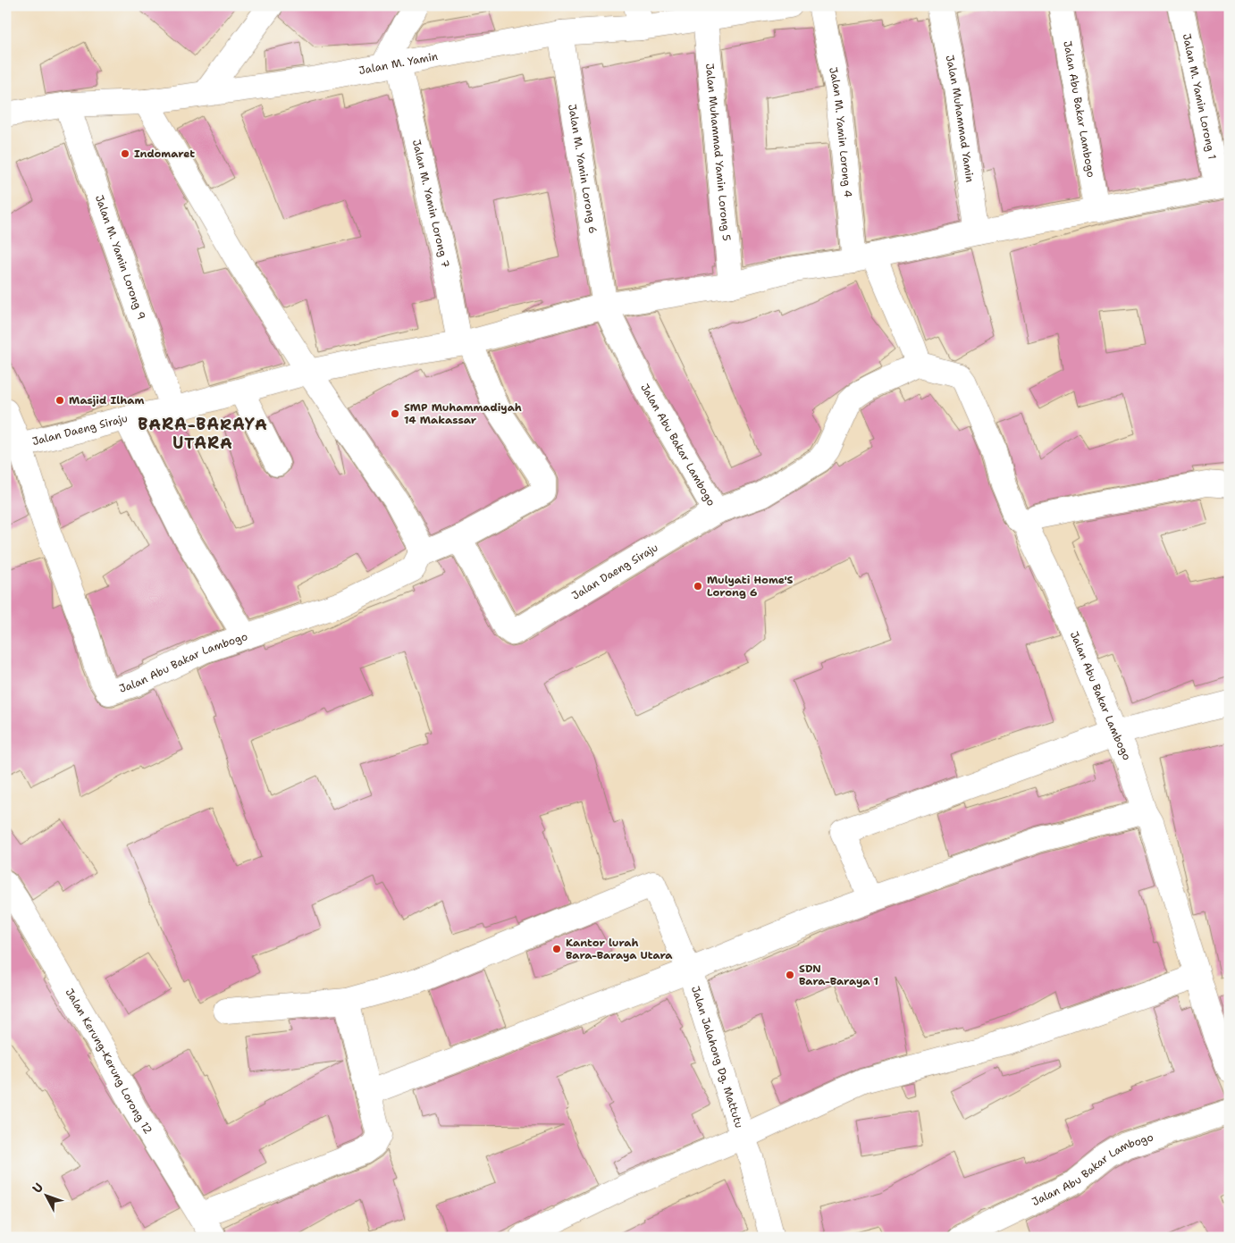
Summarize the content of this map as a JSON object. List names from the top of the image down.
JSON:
{
  "streets": {
    "street": [
      "Jalan M. Yamin",
      "Jalan M. Yamin Lorong 1",
      "Jalan Abu Bakar Lambogo",
      "Jalan Muhammad Yamin",
      "Jalan M. Yamin Lorong 4",
      "Jalan Muhammad Yamin Lorong 5",
      "Jalan M. Yamin Lorong 6",
      "Jalan M. Yamin Lorong 7",
      "Jalan M. Yamin Lorong 9",
      "Jalan Daeng Siraju",
      "Jalan Jalahong Dg. Mattutu",
      "Jalan Kerung-Kerung Lorong 12"
    ]
  },
  "crossings": [
    ["Jalan M. Yamin", "Jalan Muhammad Yamin Lorong 5"],
    ["Jalan M. Yamin", "Jalan M. Yamin Lorong 6"],
    ["Jalan M. Yamin", "Jalan M. Yamin Lorong 7"],
    ["Jalan M. Yamin", "Jalan M. Yamin Lorong 9"],
    ["Jalan M. Yamin Lorong 1", "Jalan Daeng Siraju"],
    ["Jalan Abu Bakar Lambogo", "Jalan M. Yamin Lorong 6"],
    ["Jalan Abu Bakar Lambogo", "Jalan Daeng Siraju"],
    ["Jalan Muhammad Yamin", "Jalan Daeng Siraju"],
    ["Jalan M. Yamin Lorong 4", "Jalan Daeng Siraju"],
    ["Jalan Muhammad Yamin Lorong 5", "Jalan Daeng Siraju"],
    ["Jalan M. Yamin Lorong 6", "Jalan Daeng Siraju"],
    ["Jalan M. Yamin Lorong 7", "Jalan Daeng Siraju"],
    ["Jalan M. Yamin Lorong 9", "Jalan Daeng Siraju"]
  ],
  "districts": ["BARA-BARAYA UTARA"],
  "places": [
    "Indomaret",
    "Masjid Ilham",
    "SMP Muhammadiyah 14 Makassar",
    "Mulyati Home'S Lorong 6",
    "Kantor lurah Bara-Baraya Utara",
    "SDN Bara-Baraya 1"
  ],
  "north": "top left"
}
